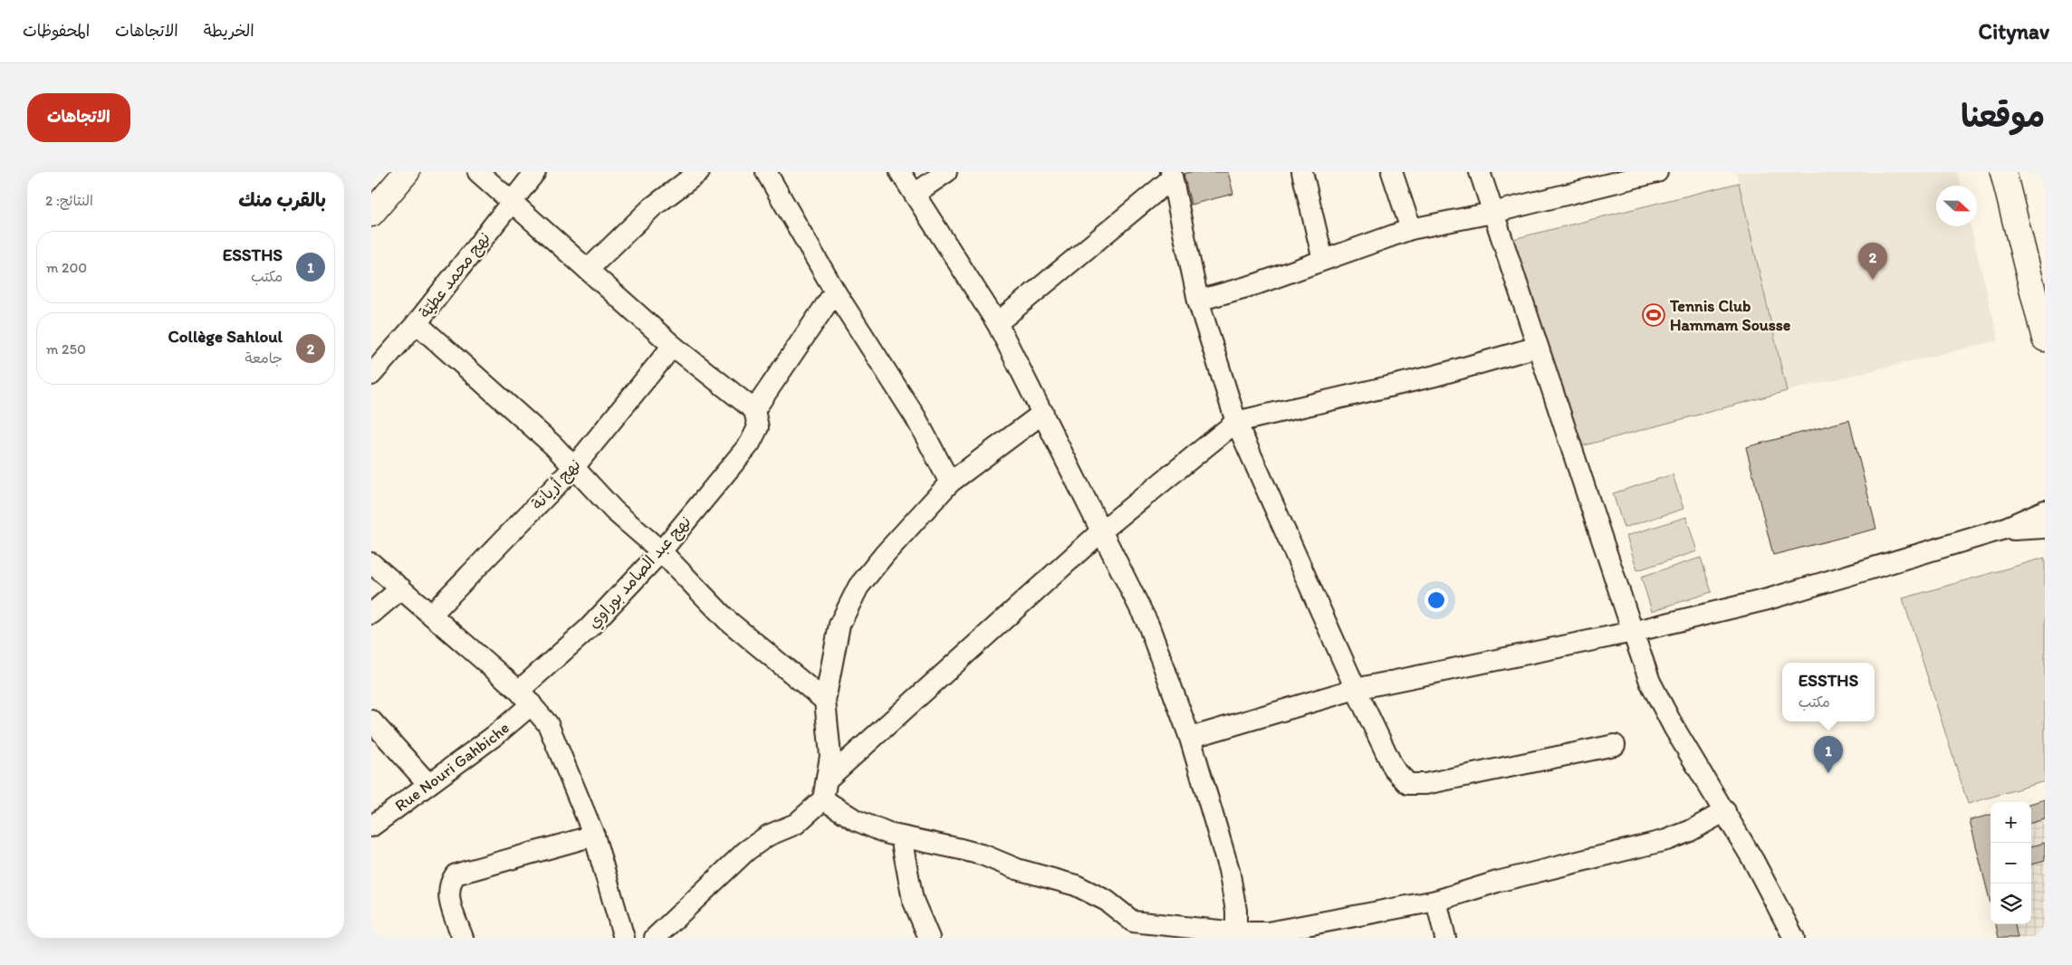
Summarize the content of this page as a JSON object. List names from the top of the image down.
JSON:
{
  "streets": {
    "street": [
      "نهج محمد عطيّة",
      "نهج أريانة",
      "نهج عبد الصامد بوراوي",
      "Rue Nouri Gahbiche"
    ]
  },
  "crossings": [
    ["نهج عبد الصامد بوراوي", "Rue Nouri Gahbiche"]
  ],
  "places": {
    "sports": ["Tennis Club Hammam Sousse"]
  },
  "north": "right",
  "page": {
    "header": "Citynav",
    "nav": ["الخريطة", "الاتجاهات", "المحفوظات"],
    "title": "موقعنا",
    "buttons": "الاتجاهات",
    "heading": ["بالقرب منك", "النتائج: 2"],
    "list": [
      {
        "mark": "1",
        "name": "ESSTHS",
        "note": "مكتب",
        "value": "200 m"
      },
      {
        "mark": "2",
        "name": "Collège Sahloul",
        "note": "جامعة",
        "value": "250 m"
      }
    ],
    "pins": ["2", "1"],
    "popup": ["ESSTHS", "مكتب"],
    "map_buttons": ["+", "−"]
  }
}
